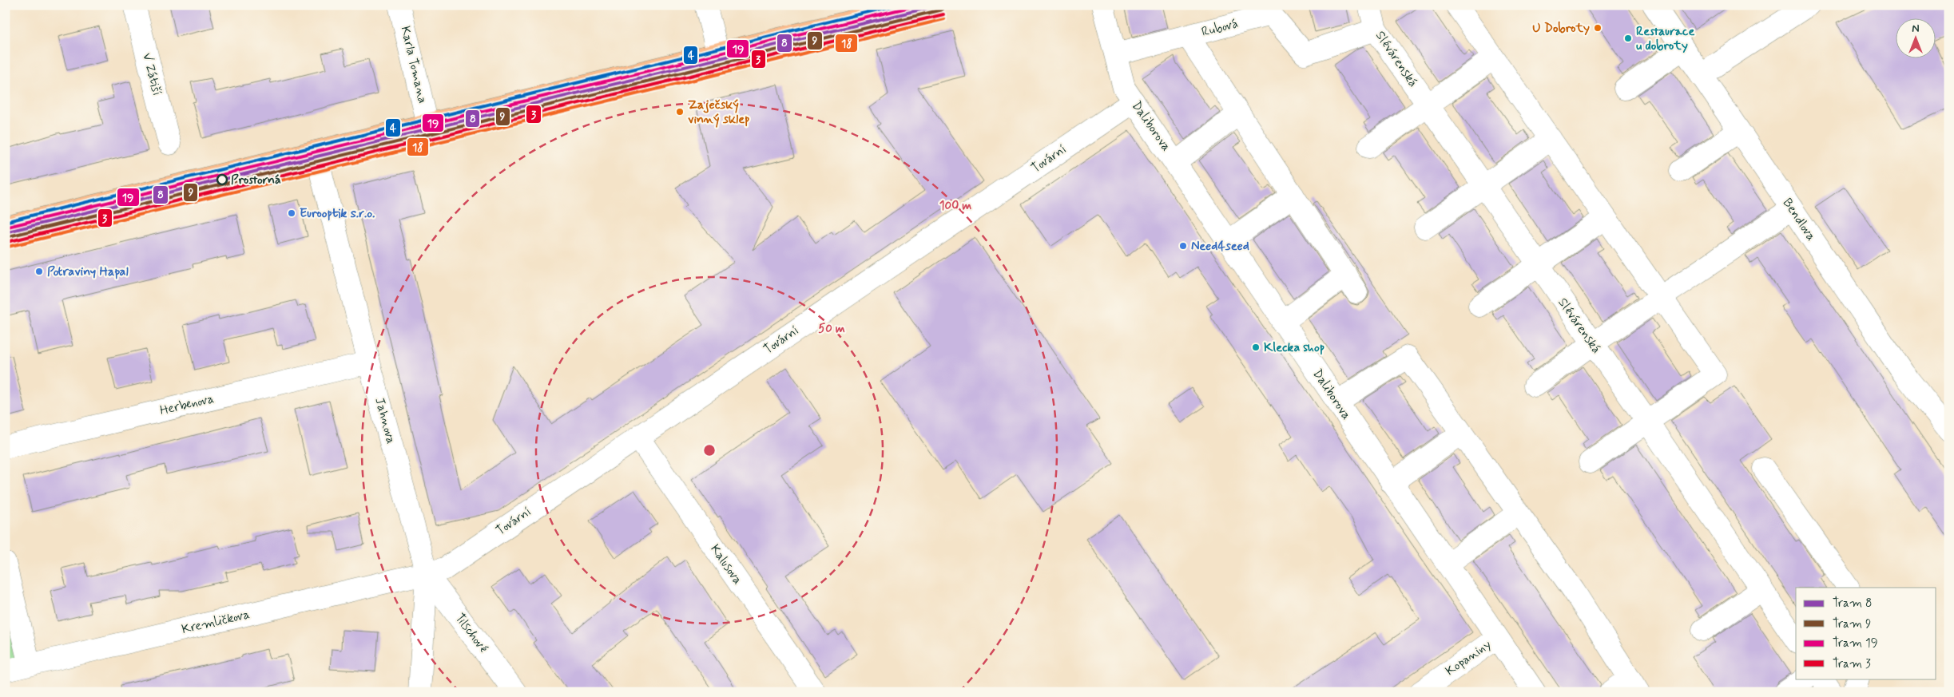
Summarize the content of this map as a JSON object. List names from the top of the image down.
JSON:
{
  "streets": {
    "street": [
      "Rubová",
      "Slévárenská",
      "Karla Tomana",
      "V Zátiší",
      "Daliborova",
      "Tovární",
      "Bendlova",
      "Herbenova",
      "Jahnova",
      "Kalusova",
      "Kremličkova",
      "Tilschové",
      "Kopaniny"
    ]
  },
  "crossings": [
    ["Rubová", "Slévárenská"],
    ["Rubová", "Daliborova"],
    ["Daliborova", "Tovární"],
    ["Daliborova", "Kopaniny"],
    ["Tovární", "Jahnova"],
    ["Tovární", "Kalusova"],
    ["Tovární", "Kremličkova"],
    ["Tovární", "Tilschové"],
    ["Herbenova", "Jahnova"],
    ["Jahnova", "Kremličkova"],
    ["Jahnova", "Tilschové"],
    ["Kremličkova", "Tilschové"]
  ],
  "places": [
    "U Dobroty",
    "Restaurace u dobroty",
    "Zaječský vinný sklep",
    "Prostorná",
    "Eurooptik s.r.o.",
    "Need4seed",
    "Potraviny Hapal",
    "Klecka shop"
  ],
  "lines": [
    "tram line 8",
    "tram line 19",
    "transit line 4",
    "tram line 9",
    "tram line 3",
    "transit line 18"
  ],
  "legend": [
    "Tram 8",
    "Tram 9",
    "Tram 19",
    "Tram 3"
  ],
  "north": "top",
  "rings": ["100 m", "50 m"]
}
